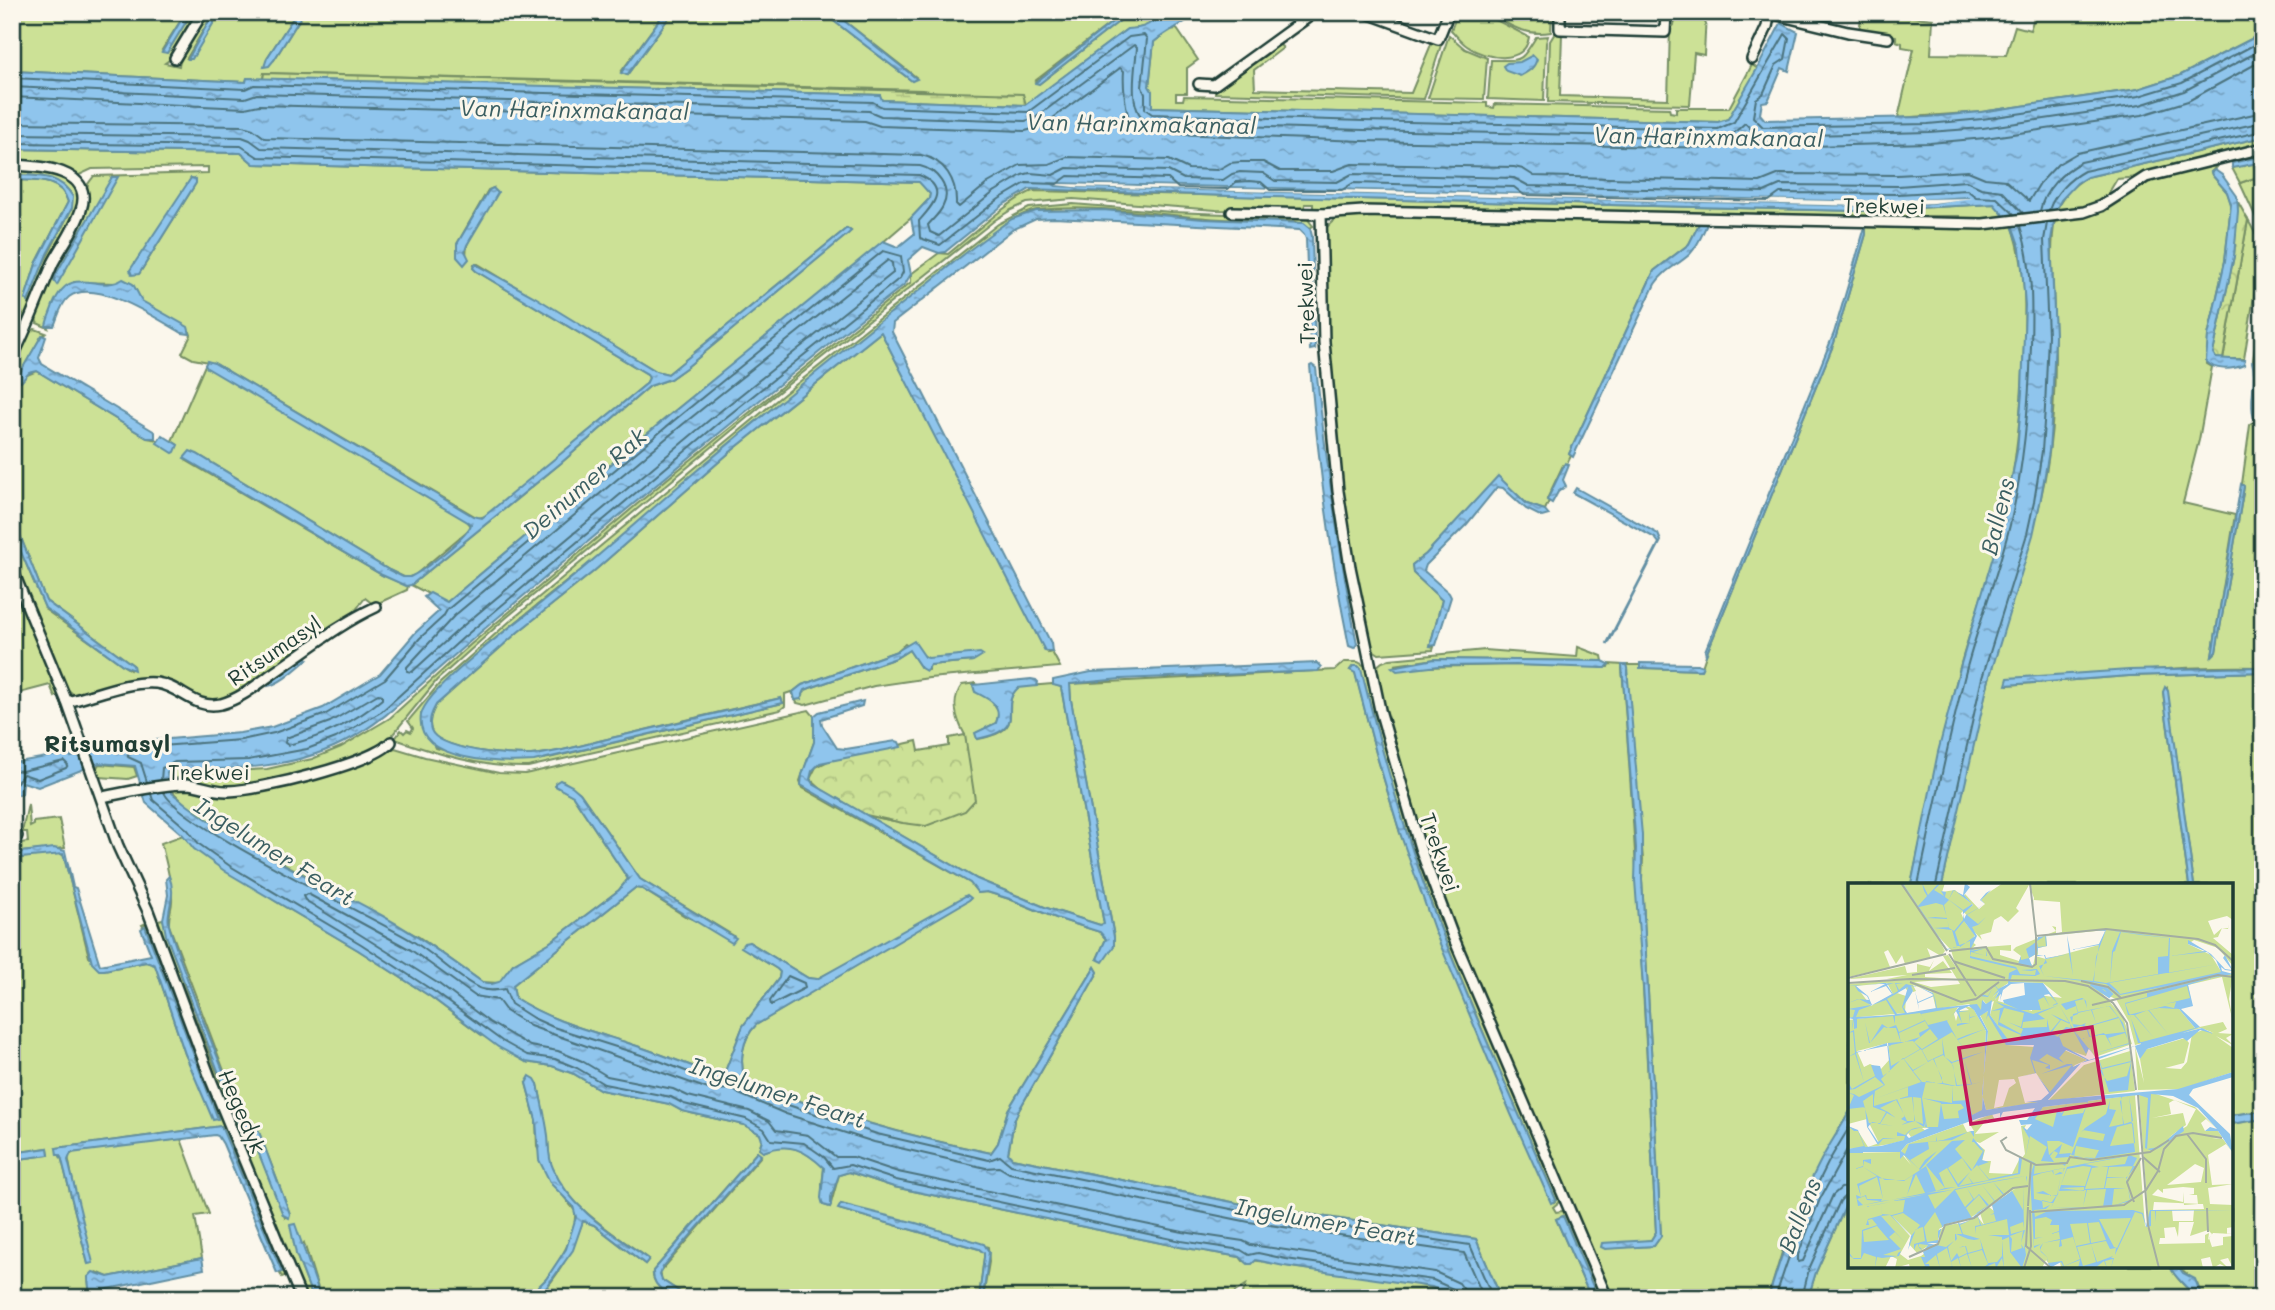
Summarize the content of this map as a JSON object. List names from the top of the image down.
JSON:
{
  "streets": {
    "street": ["Trekwei", "Ritsumasyl", "Hegedyk"]
  },
  "crossings": [
    ["Trekwei", "Hegedyk"]
  ],
  "districts": ["Ritsumasyl"],
  "water": [
    "Van Harinxmakanaal",
    "Deinumer Rak",
    "Ballens",
    "Ingelumer Feart"
  ]
}
